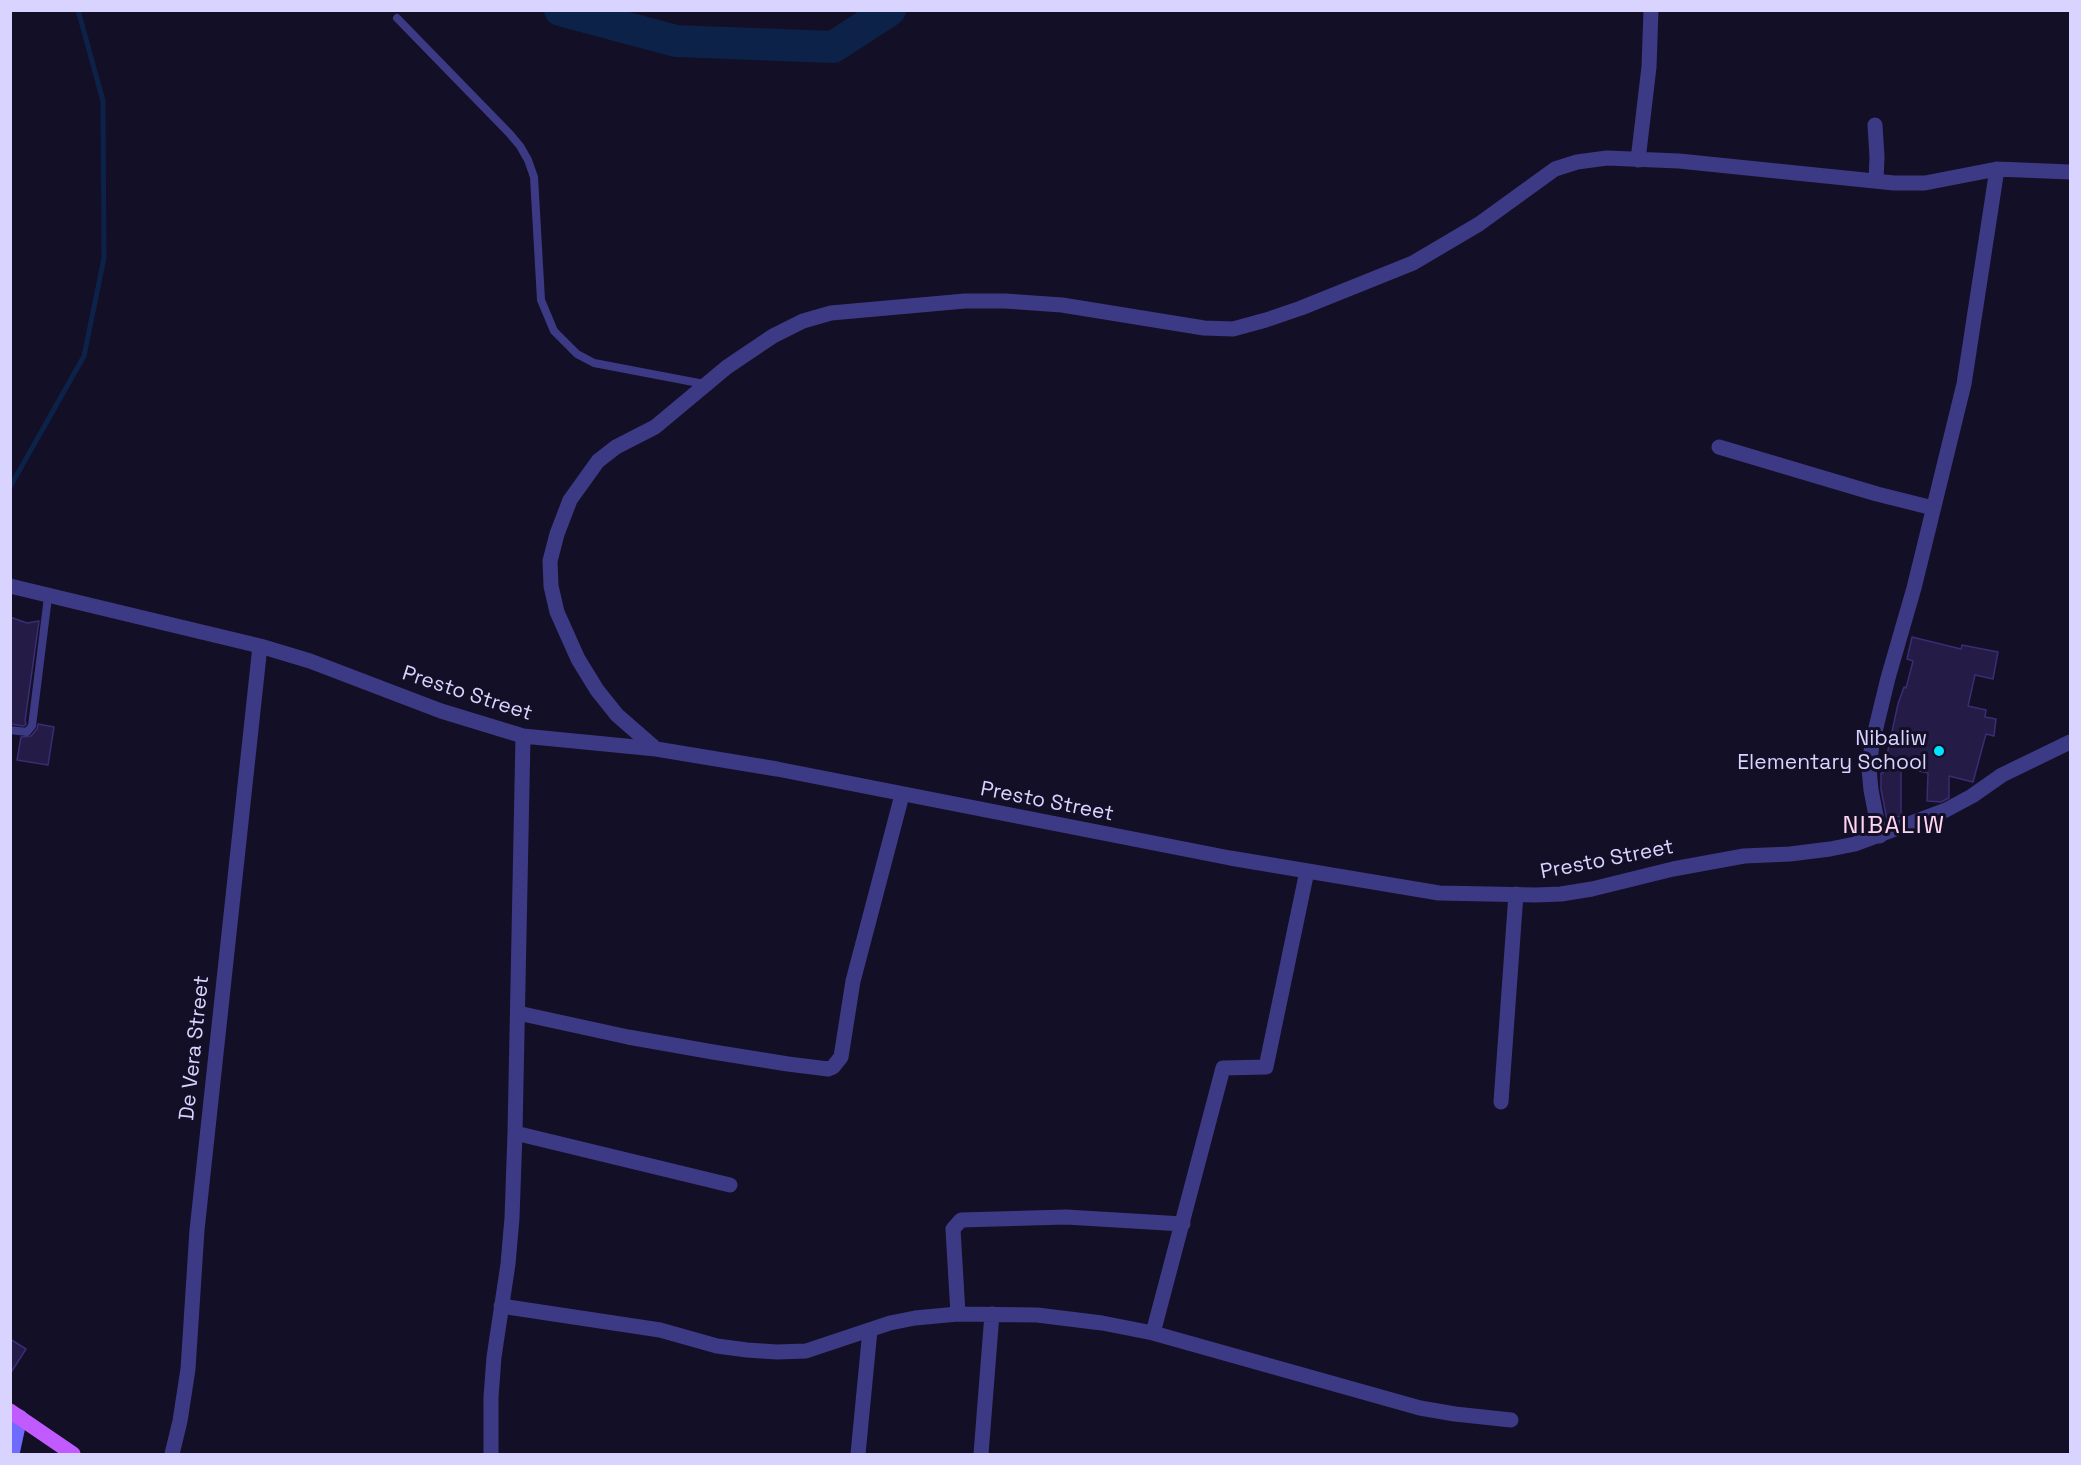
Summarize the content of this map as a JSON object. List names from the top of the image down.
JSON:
{
  "streets": {
    "street": ["Presto Street", "De Vera Street"]
  },
  "crossings": [
    ["Presto Street", "De Vera Street"]
  ],
  "districts": ["NIBALIW"],
  "places": ["Nibaliw Elementary School"]
}
